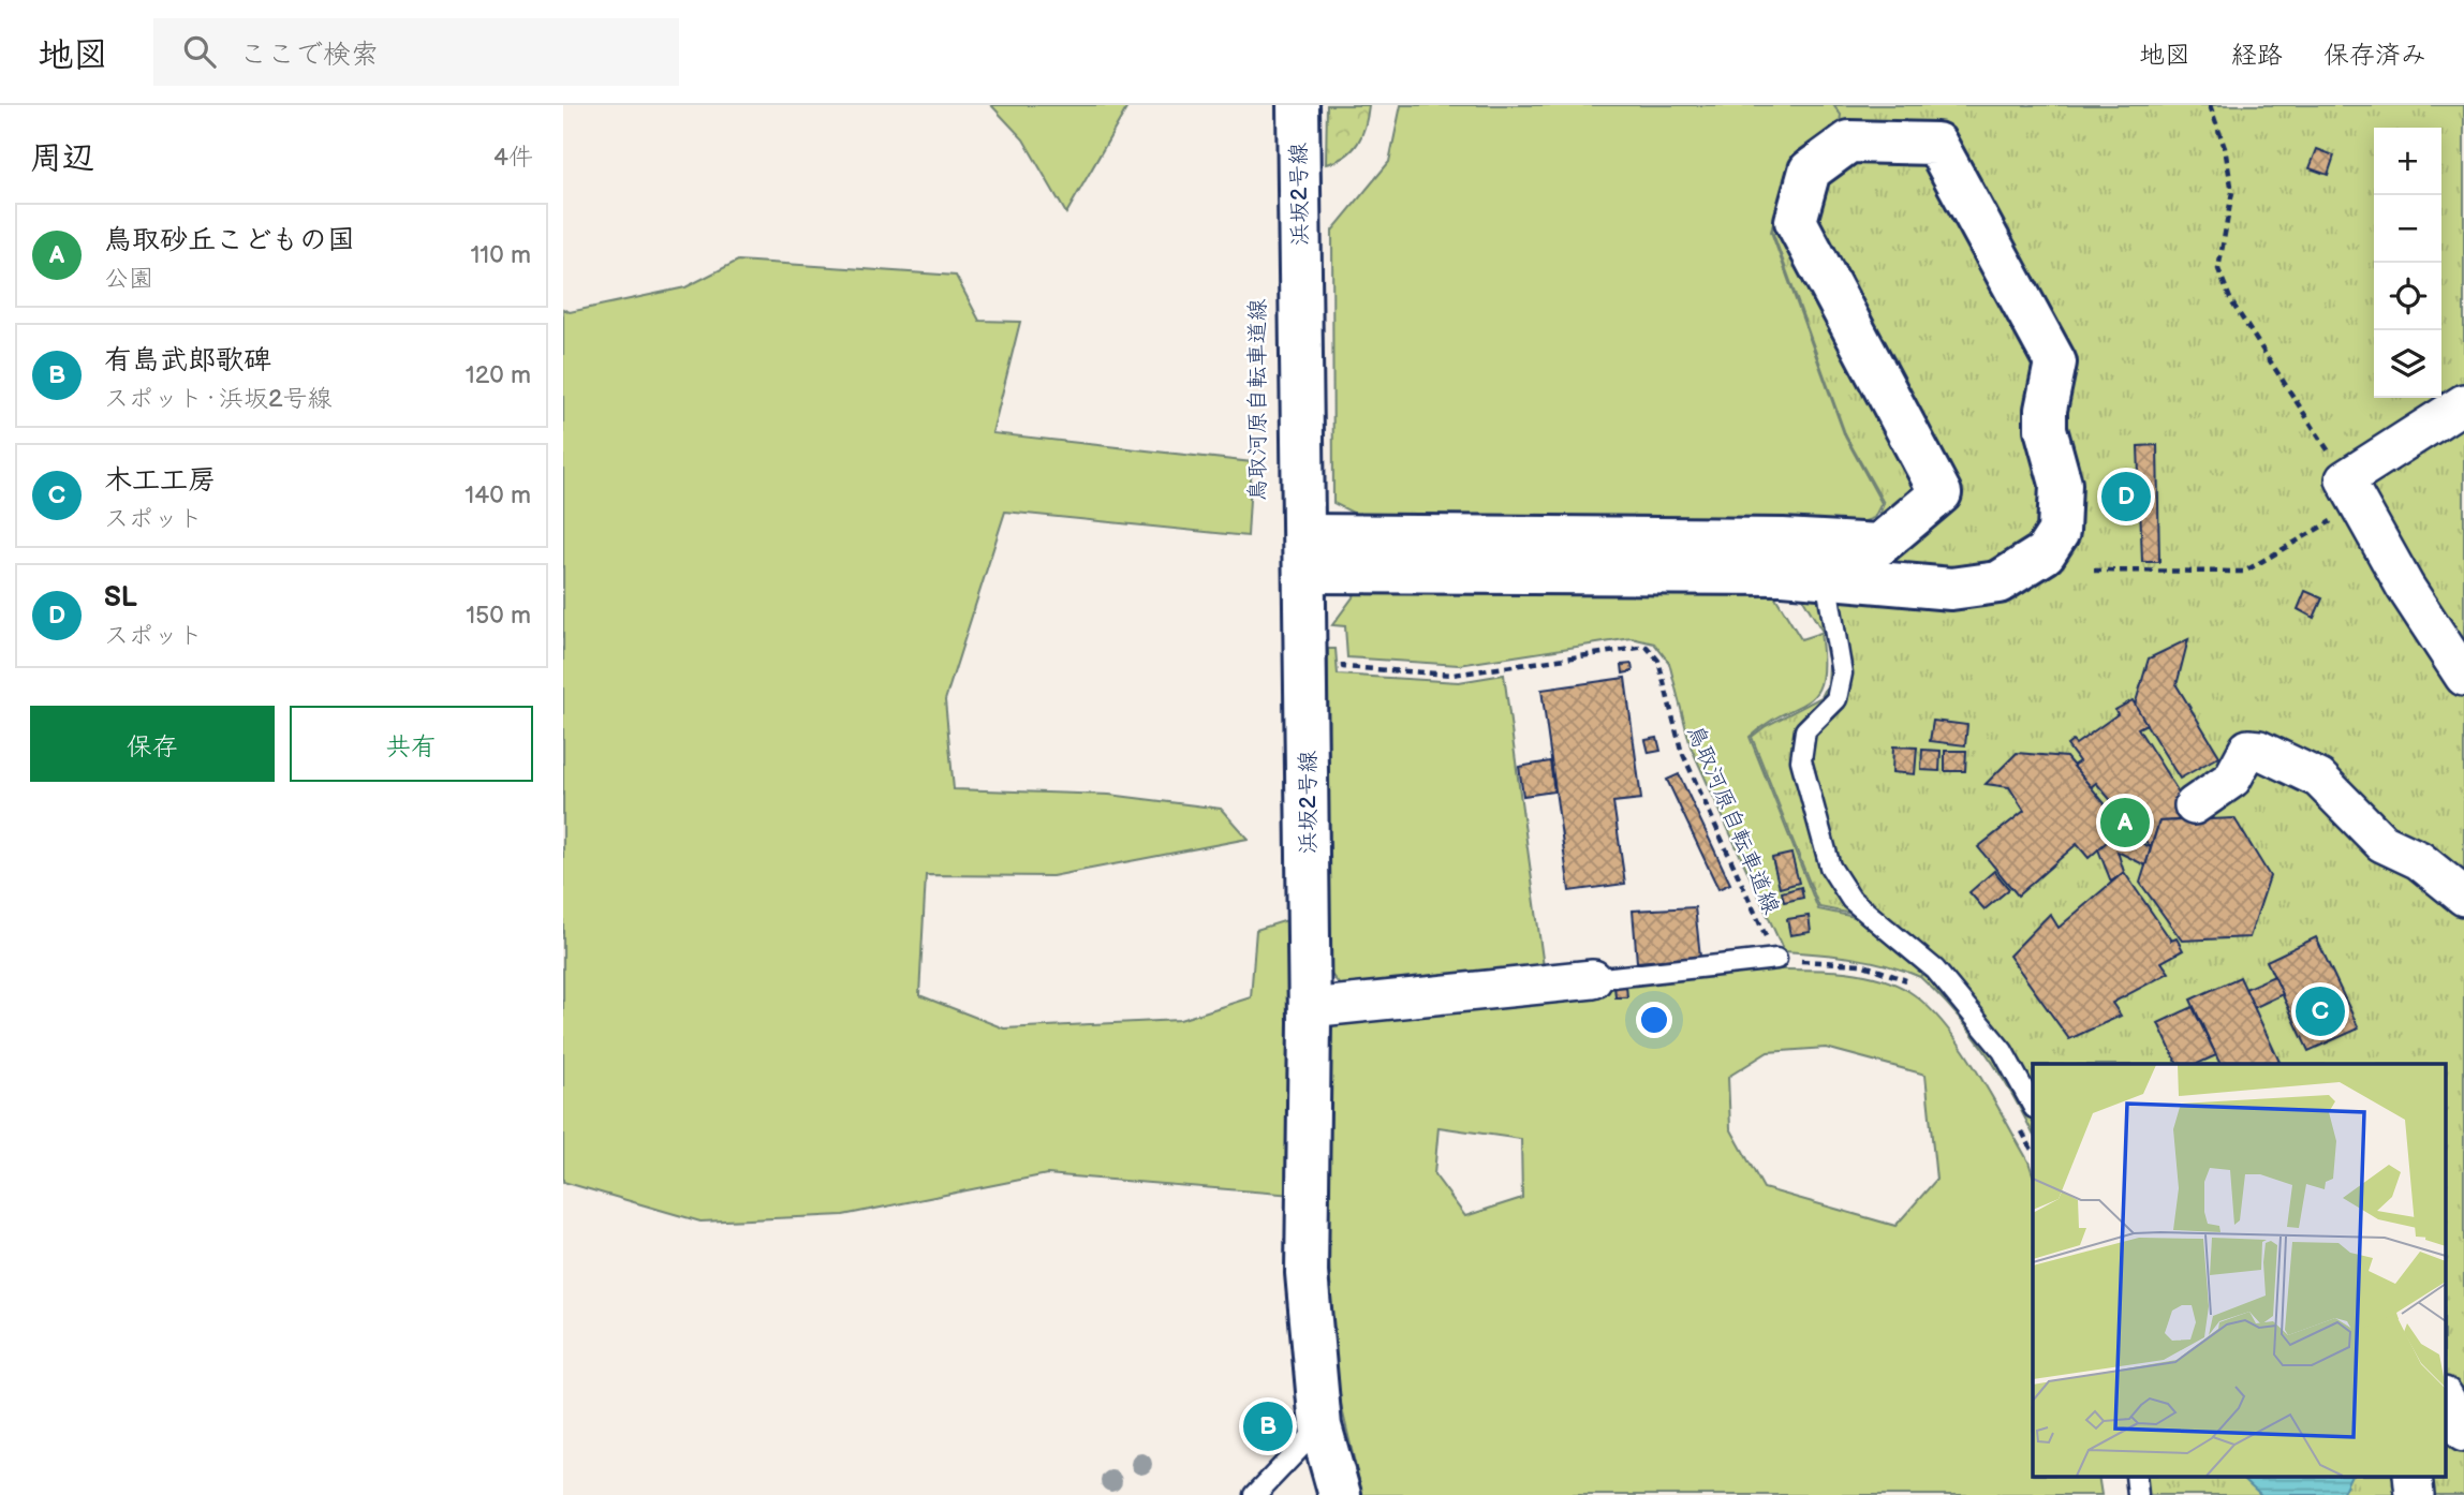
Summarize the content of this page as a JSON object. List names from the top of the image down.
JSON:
{
  "streets": {
    "street": ["浜坂2号線"],
    "path": ["鳥取河原自転車道線"]
  },
  "page": {
    "header": "地図",
    "search": "ここで検索",
    "nav": ["地図", "経路", "保存済み"],
    "heading": ["周辺", "4件"],
    "map_buttons": ["+", "−"],
    "list": [
      {
        "mark": "A",
        "name": "鳥取砂丘こどもの国",
        "note": "公園",
        "value": "110 m"
      },
      {
        "mark": "B",
        "name": "有島武郎歌碑",
        "note": "スポット · 浜坂2号線",
        "value": "120 m"
      },
      {
        "mark": "C",
        "name": "木工工房",
        "note": "スポット",
        "value": "140 m"
      },
      {
        "mark": "D",
        "name": "SL",
        "note": "スポット",
        "value": "150 m"
      }
    ],
    "pins": [
      "D",
      "A",
      "C",
      "B"
    ],
    "buttons": ["保存", "共有"]
  }
}
